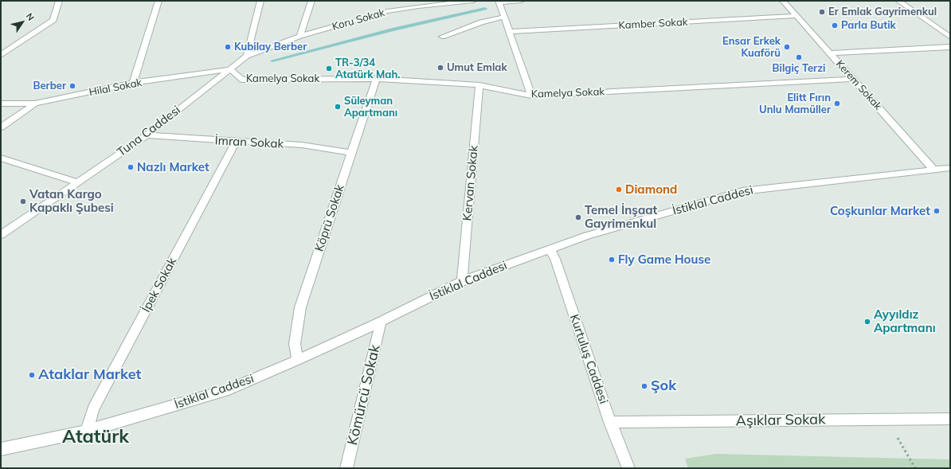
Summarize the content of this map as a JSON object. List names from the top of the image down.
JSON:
{
  "streets": {
    "street": [
      "Koru Sokak",
      "Kamber Sokak",
      "Kamelya Sokak",
      "Kerem Sokak",
      "Hilal Sokak",
      "Tuna Caddesi",
      "İmran Sokak",
      "Kervan Sokak",
      "İstiklal Caddesi",
      "Köprü Sokak",
      "İpek Sokak",
      "Kurtuluş Caddesi",
      "Kömürcü Sokak",
      "Aşıklar Sokak"
    ]
  },
  "crossings": [
    ["Koru Sokak", "Tuna Caddesi"],
    ["Kamber Sokak", "Kerem Sokak"],
    ["Kamelya Sokak", "Kerem Sokak"],
    ["Kamelya Sokak", "Hilal Sokak"],
    ["Kamelya Sokak", "Tuna Caddesi"],
    ["Kamelya Sokak", "Kervan Sokak"],
    ["Kamelya Sokak", "Köprü Sokak"],
    ["Kerem Sokak", "İstiklal Caddesi"],
    ["Hilal Sokak", "Tuna Caddesi"],
    ["Tuna Caddesi", "İmran Sokak"],
    ["İmran Sokak", "Köprü Sokak"],
    ["İmran Sokak", "İpek Sokak"],
    ["Kervan Sokak", "İstiklal Caddesi"],
    ["İstiklal Caddesi", "Köprü Sokak"],
    ["İstiklal Caddesi", "İpek Sokak"],
    ["İstiklal Caddesi", "Kurtuluş Caddesi"],
    ["İstiklal Caddesi", "Kömürcü Sokak"],
    ["Kurtuluş Caddesi", "Aşıklar Sokak"]
  ],
  "districts": ["Atatürk"],
  "places": [
    "Er Emlak Gayrimenkul",
    "Parla Butik",
    "Kubilay Berber",
    "Ensar Erkek Kuaförü",
    "Bilgiç Terzi",
    "Umut Emlak",
    "TR-3/34 Atatürk Mah.",
    "Berber",
    "Elitt Fırın Unlu Mamüller",
    "Süleyman Apartmanı",
    "Nazlı Market",
    "Diamond",
    "Vatan Kargo Kapaklı Şubesi",
    "Coşkunlar Market",
    "Temel İnşaat Gayrimenkul",
    "Fly Game House",
    "Ayyıldız Apartmanı",
    "Ataklar Market",
    "Şok"
  ],
  "north": "top right"
}
